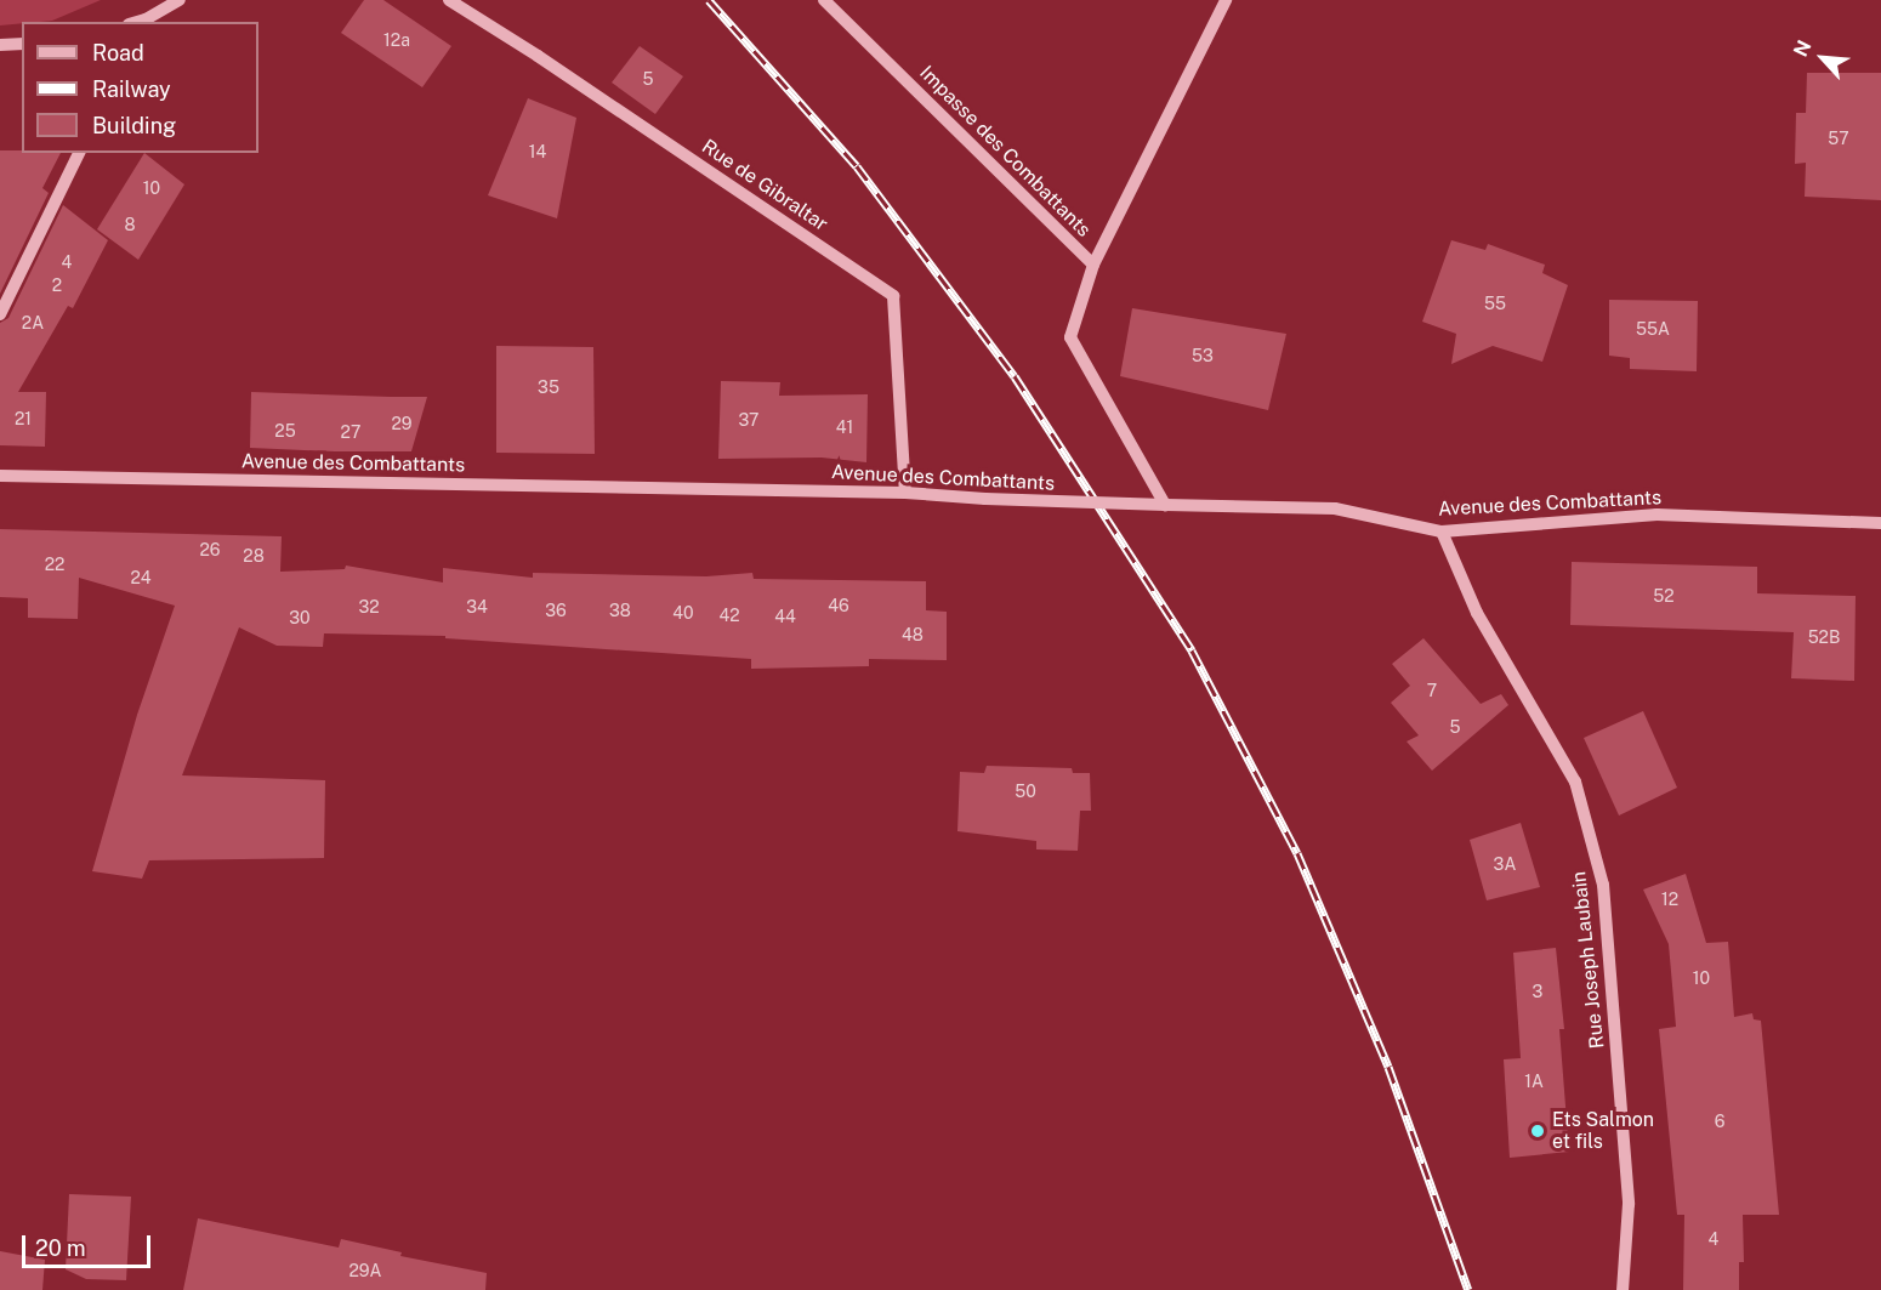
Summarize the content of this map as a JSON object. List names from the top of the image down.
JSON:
{
  "streets": {
    "street": [
      "Impasse des Combattants",
      "Rue de Gibraltar",
      "Avenue des Combattants",
      "Rue Joseph Laubain"
    ]
  },
  "crossings": [
    ["Impasse des Combattants", "Avenue des Combattants"],
    ["Rue de Gibraltar", "Avenue des Combattants"],
    ["Avenue des Combattants", "Rue Joseph Laubain"]
  ],
  "places": ["Ets Salmon et fils"],
  "house_numbers": [
    "12a",
    "5",
    "57",
    "14",
    "10",
    "8",
    "4",
    "2",
    "55",
    "2A",
    "55A",
    "53",
    "35",
    "21",
    "37",
    "29",
    "41",
    "25",
    "27",
    "26",
    "28",
    "22",
    "24",
    "52",
    "46",
    "32",
    "34",
    "36",
    "38",
    "40",
    "42",
    "44",
    "30",
    "48",
    "52B",
    "7",
    "5",
    "50",
    "3A",
    "12",
    "10",
    "3",
    "1A",
    "6",
    "4",
    "29A"
  ],
  "legend": ["Road", "Railway", "Building"],
  "scale_bar": "20 m",
  "north": "top left"
}
